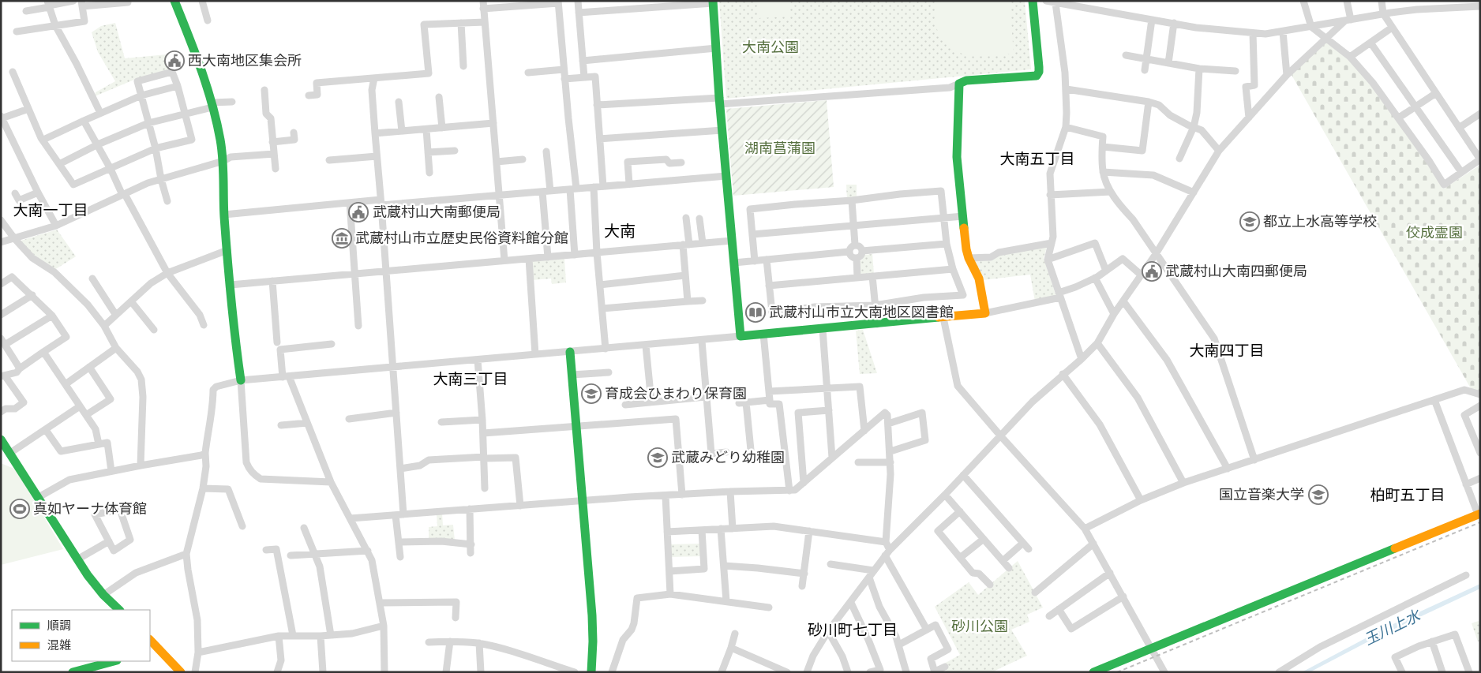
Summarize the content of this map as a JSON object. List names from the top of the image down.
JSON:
{
  "districts": [
    "大南五丁目",
    "大南一丁目",
    "大南",
    "大南四丁目",
    "大南三丁目",
    "柏町五丁目",
    "砂川町七丁目"
  ],
  "water": ["玉川上水"],
  "parks": [
    "大南公園",
    "湖南菖蒲園",
    "佼成霊園",
    "砂川公園"
  ],
  "places": {
    "public building": ["西大南地区集会所", "武蔵村山大南郵便局", "武蔵村山大南四郵便局"],
    "school or university": [
      "都立上水高等学校",
      "育成会ひまわり保育園",
      "武蔵みどり幼稚園",
      "国立音楽大学"
    ],
    "museum": ["武蔵村山市立歴史民俗資料館分館"],
    "library": ["武蔵村山市立大南地区図書館"],
    "sports": ["真如ヤーナ体育館"]
  },
  "legend": ["順調", "混雑"]
}
